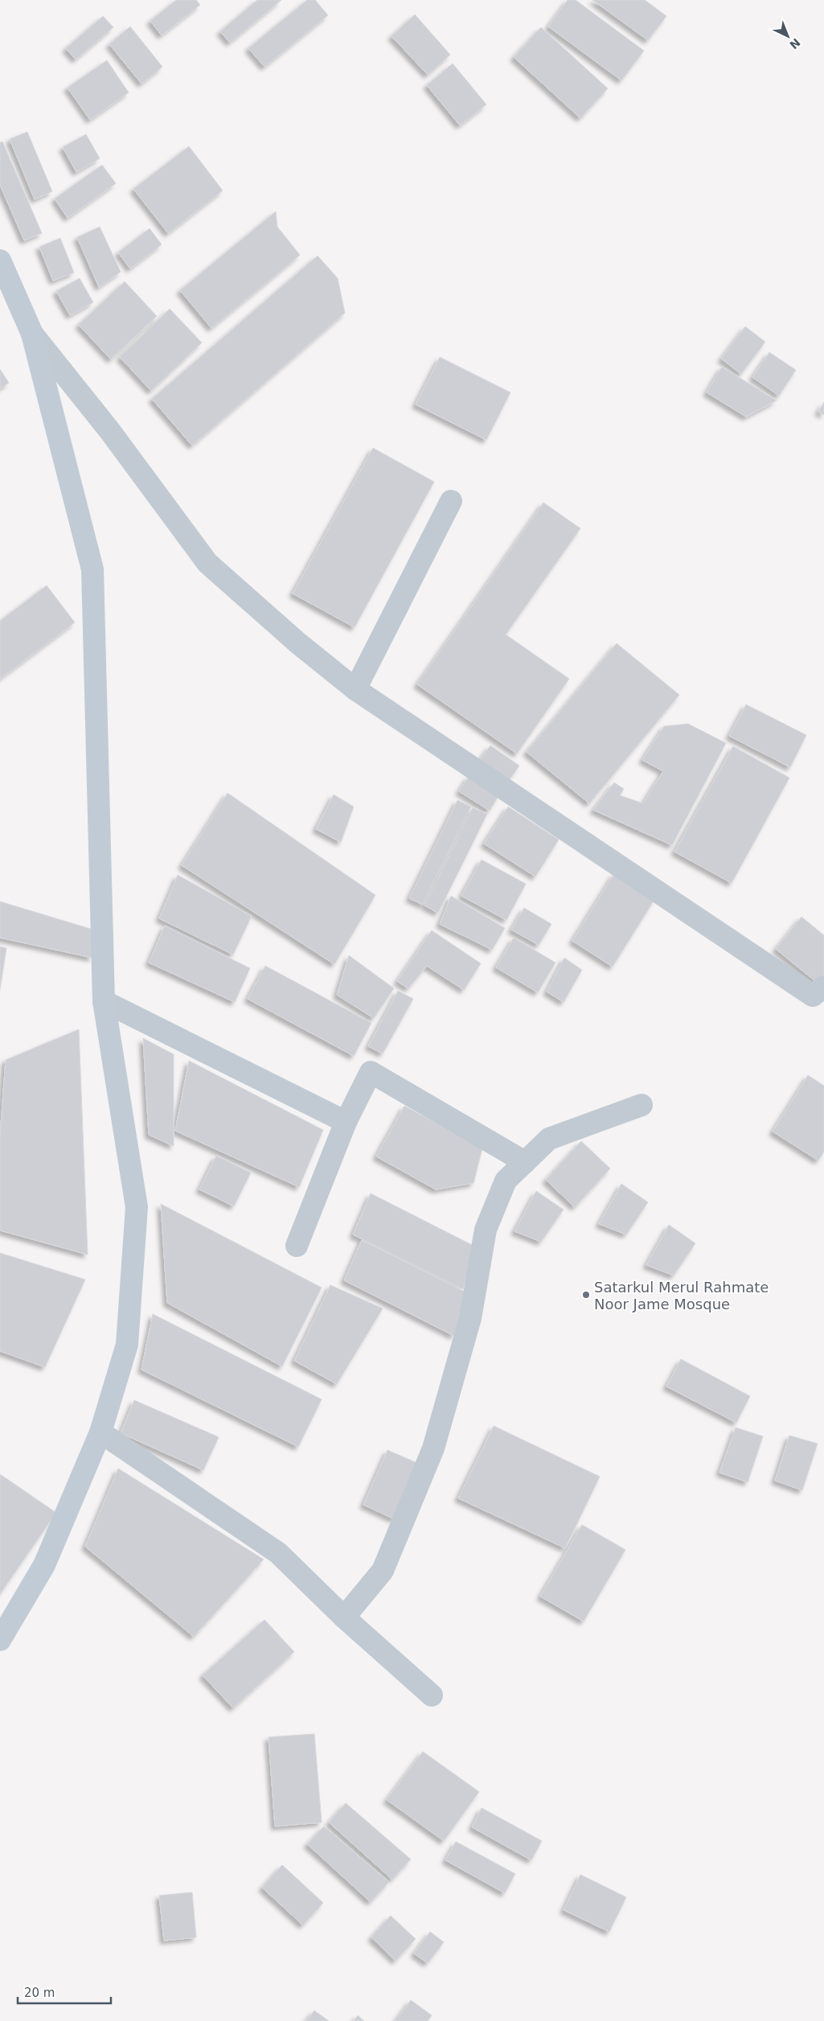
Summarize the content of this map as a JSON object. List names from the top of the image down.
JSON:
{
  "places": ["Satarkul Merul Rahmate Noor Jame Mosque"],
  "scale_bar": "20 m",
  "north": "bottom right"
}
